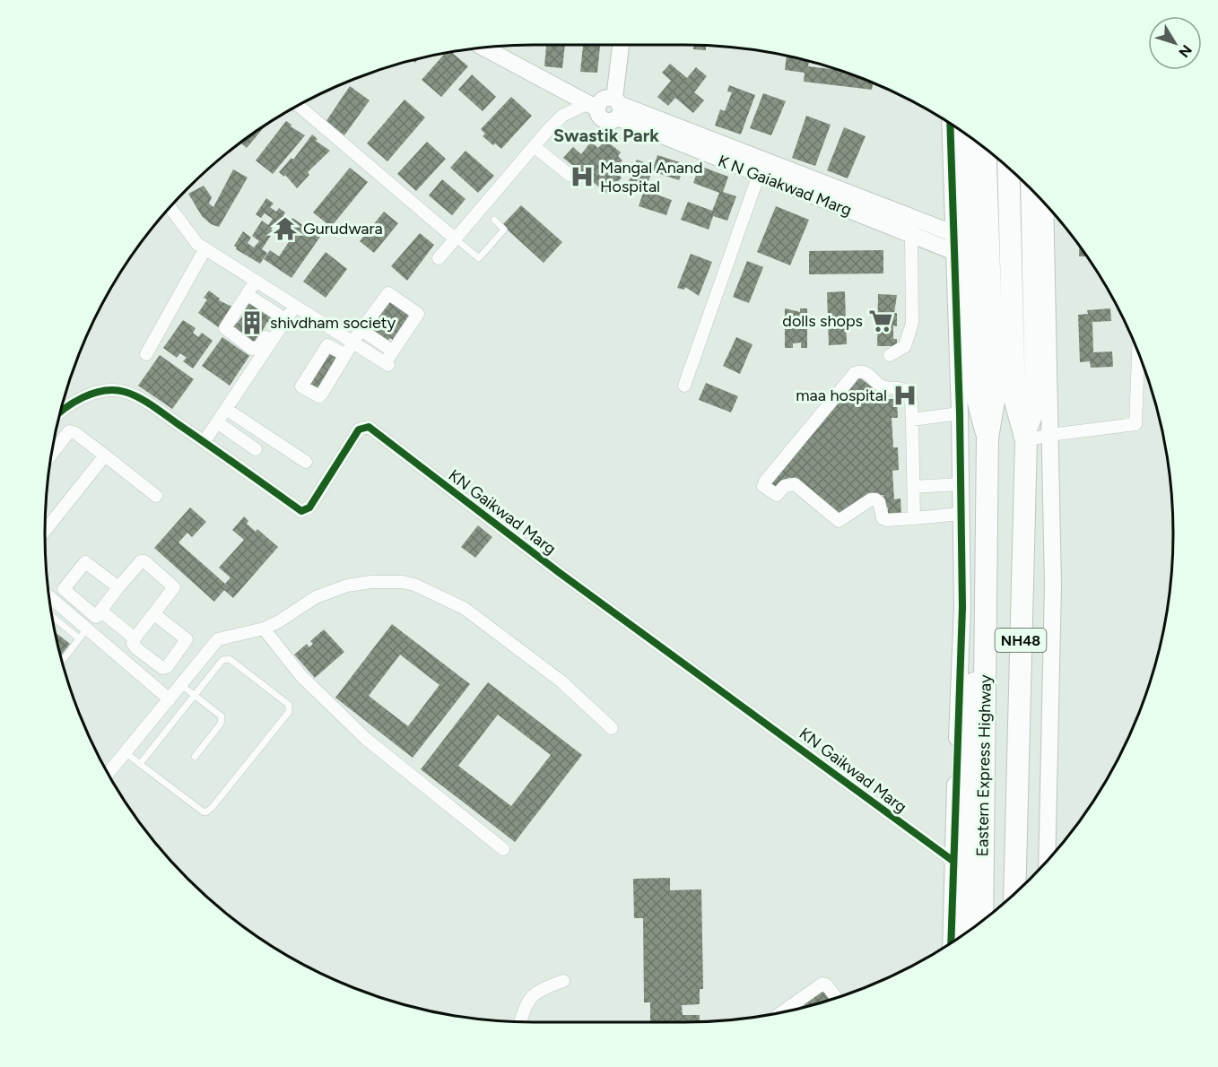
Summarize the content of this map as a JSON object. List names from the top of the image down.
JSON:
{
  "streets": {
    "highway": ["NH48", "Eastern Express Highway"],
    "street": ["K N Gaiakwad Marg", "KN Gaikwad Marg"]
  },
  "crossings": [
    ["NH48", "Eastern Express Highway"]
  ],
  "districts": ["Swastik Park"],
  "places": {
    "hospital": ["Mangal Anand Hospital", "maa hospital"],
    "temple": ["Gurudwara"],
    "supermarket": ["dolls shops"],
    "building": ["shivdham society"]
  },
  "north": "bottom right"
}
